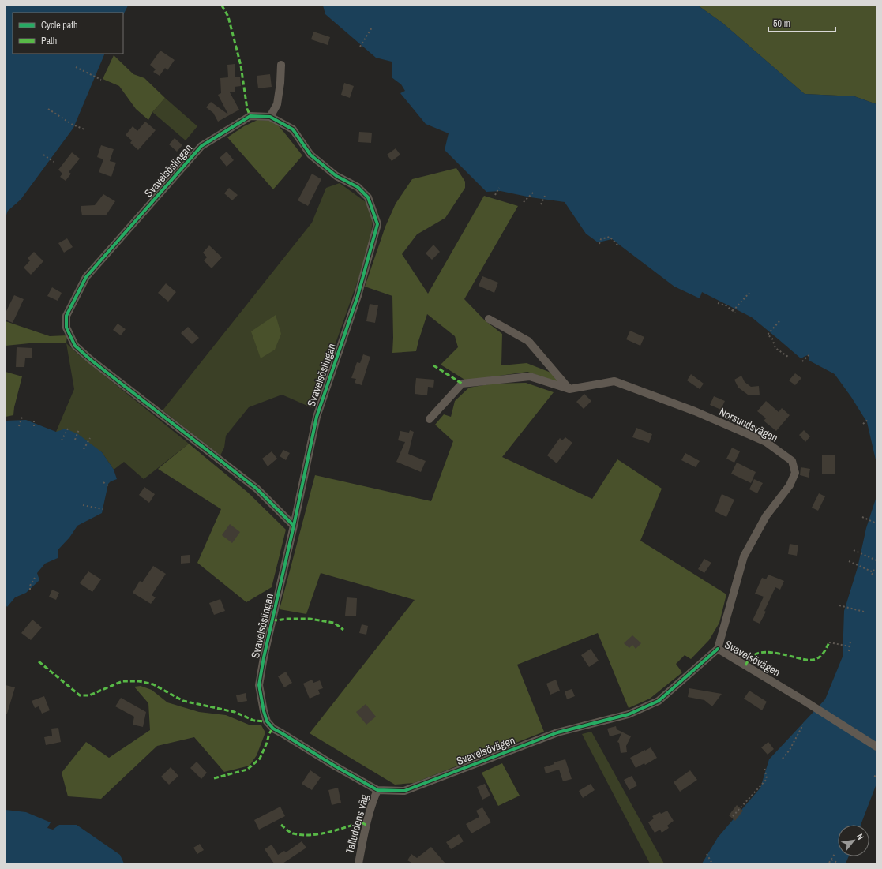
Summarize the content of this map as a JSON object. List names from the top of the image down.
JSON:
{
  "streets": {
    "street": [
      "Svavelsöslingan",
      "Norsundsvägen",
      "Svavelsövägen",
      "Talluddens väg"
    ]
  },
  "crossings": [
    ["Svavelsöslingan", "Svavelsövägen"],
    ["Norsundsvägen", "Svavelsövägen"],
    ["Svavelsövägen", "Talluddens väg"]
  ],
  "legend": ["Cycle path", "Path"],
  "scale_bar": "50 m",
  "north": "top right"
}
